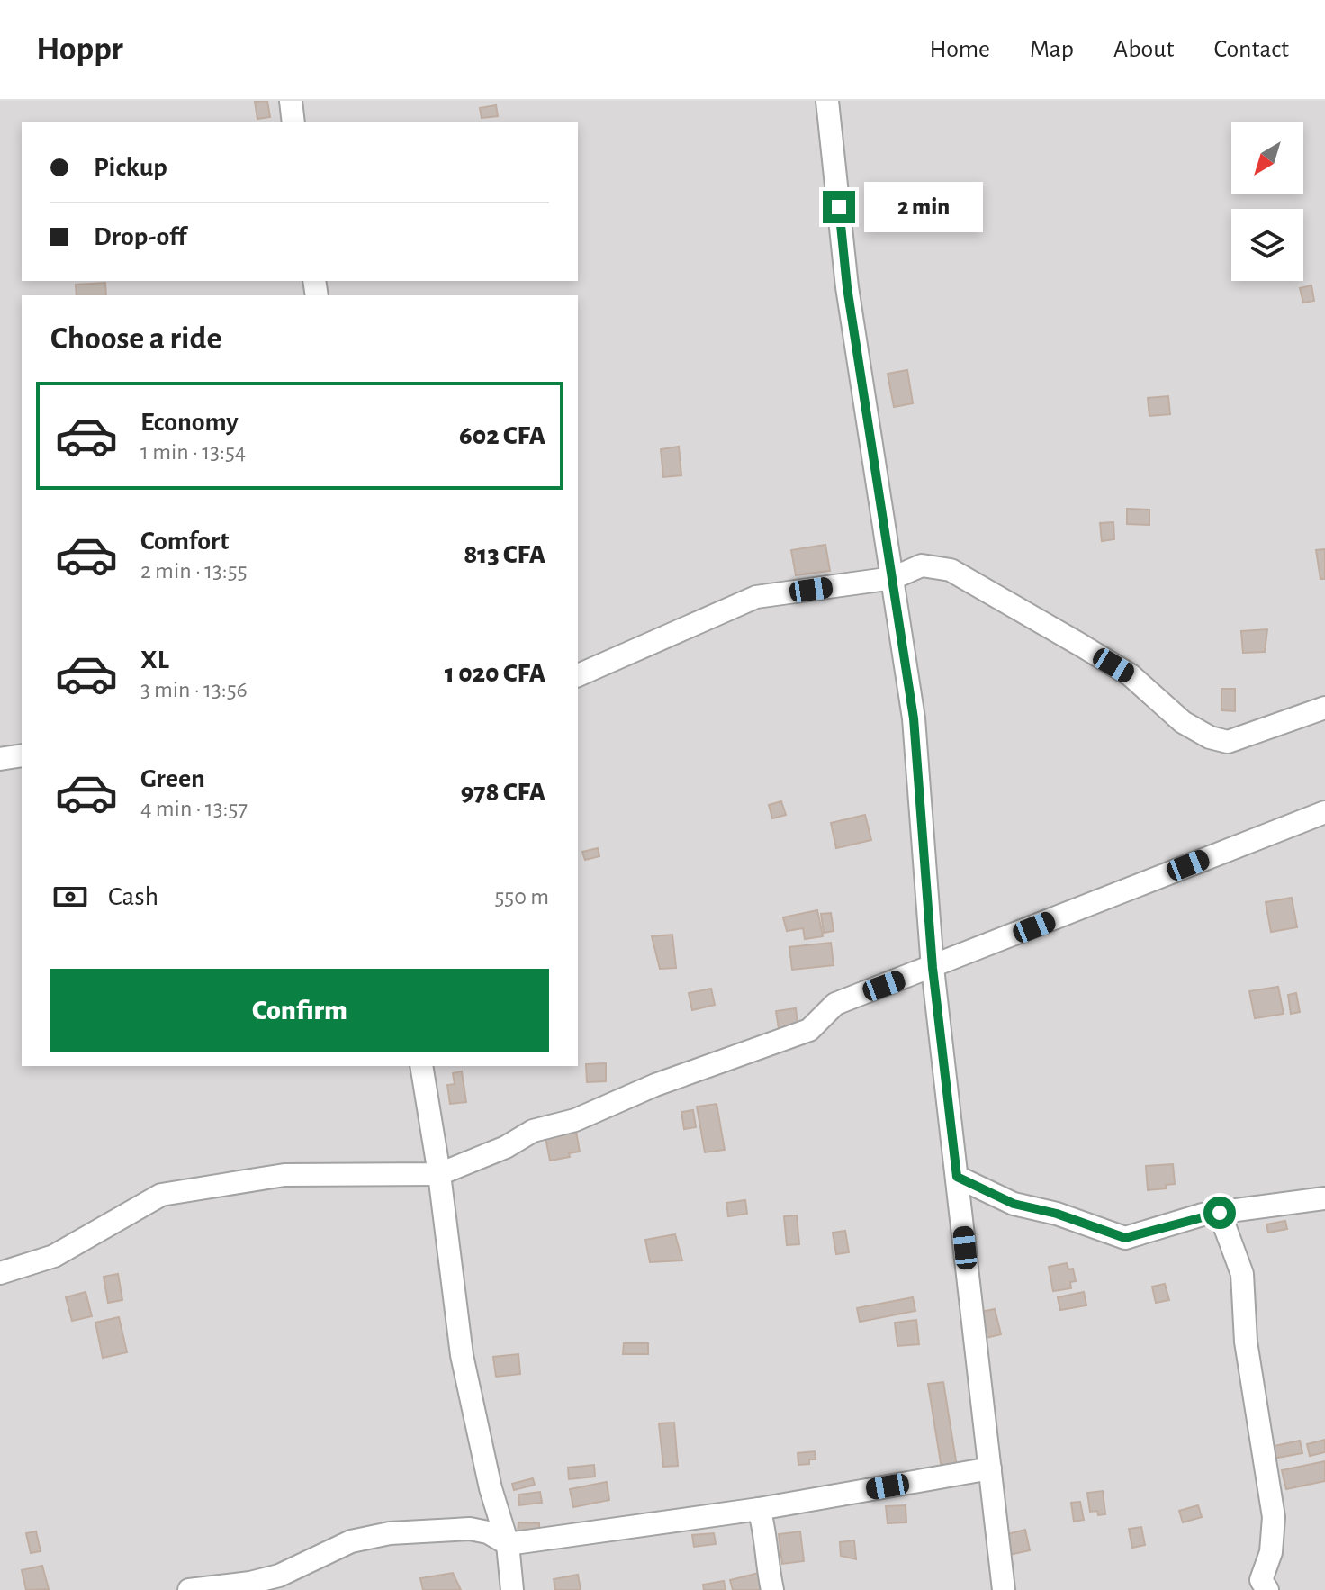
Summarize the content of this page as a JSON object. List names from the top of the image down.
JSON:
{
  "north": "bottom left",
  "page": {
    "header": "Hoppr",
    "nav": [
      "Home",
      "Map",
      "About",
      "Contact"
    ],
    "banner": ["Pickup", "Drop-off"],
    "bubble": "2 min",
    "heading": "Choose a ride",
    "list": [
      {
        "name": "Economy",
        "note": "1 min · 13:54",
        "value": "602 CFA"
      },
      {
        "name": "Comfort",
        "note": "2 min · 13:55",
        "value": "813 CFA"
      },
      {
        "name": "XL",
        "note": "3 min · 13:56",
        "value": "1 020 CFA"
      },
      {
        "name": "Green",
        "note": "4 min · 13:57",
        "value": "978 CFA"
      }
    ],
    "pay": ["Cash", "550 m"],
    "buttons": "Confirm"
  }
}
